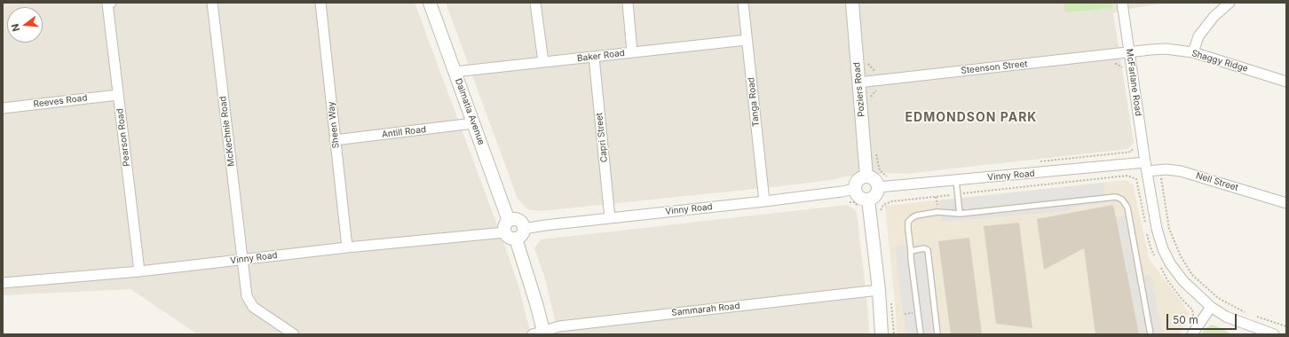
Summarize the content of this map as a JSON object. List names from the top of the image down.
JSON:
{
  "streets": {
    "street": [
      "Baker Road",
      "Shaggy Ridge",
      "Steenson Street",
      "McFarlane Road",
      "Poziers Road",
      "Reeves Road",
      "Tanga Road",
      "Dalmatia Avenue",
      "Sheen Way",
      "McKechnie Road",
      "Antill Road",
      "Pearson Road",
      "Capri Street",
      "Vinny Road",
      "Nell Street",
      "Sammarah Road"
    ]
  },
  "crossings": [
    ["Baker Road", "Tanga Road"],
    ["Baker Road", "Dalmatia Avenue"],
    ["Baker Road", "Capri Street"],
    ["Shaggy Ridge", "Steenson Street"],
    ["Shaggy Ridge", "McFarlane Road"],
    ["Steenson Street", "McFarlane Road"],
    ["Steenson Street", "Poziers Road"],
    ["McFarlane Road", "Vinny Road"],
    ["McFarlane Road", "Nell Street"],
    ["Poziers Road", "Vinny Road"],
    ["Reeves Road", "Pearson Road"],
    ["Tanga Road", "Vinny Road"],
    ["Dalmatia Avenue", "Antill Road"],
    ["Dalmatia Avenue", "Vinny Road"],
    ["Dalmatia Avenue", "Sammarah Road"],
    ["Sheen Way", "Antill Road"],
    ["Sheen Way", "Vinny Road"],
    ["McKechnie Road", "Vinny Road"],
    ["Pearson Road", "Vinny Road"],
    ["Capri Street", "Vinny Road"],
    ["Vinny Road", "Nell Street"]
  ],
  "districts": ["EDMONDSON PARK"],
  "scale_bar": "50 m",
  "north": "left"
}
